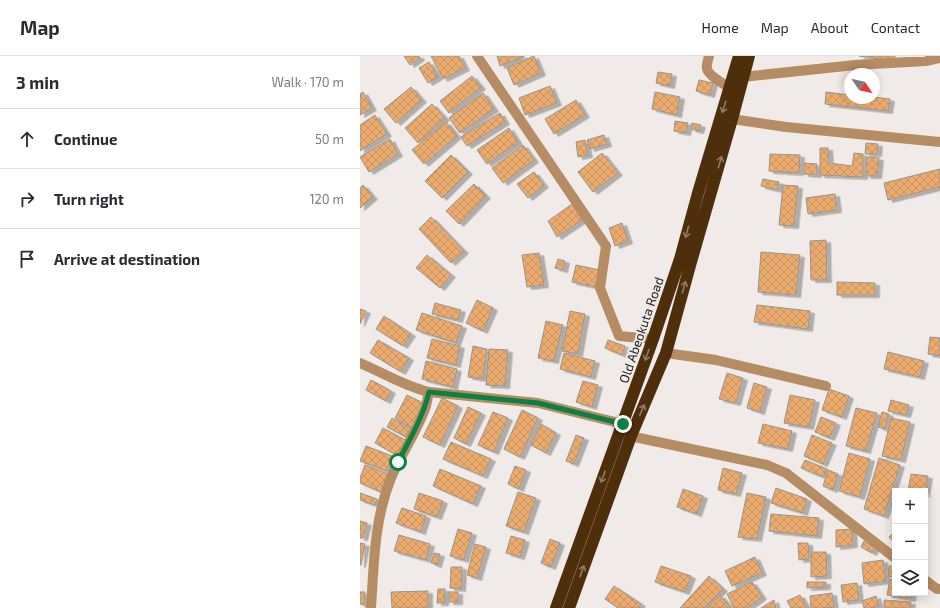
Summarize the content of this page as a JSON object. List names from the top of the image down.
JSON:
{
  "streets": {
    "highway": ["Old Abeokuta Road"]
  },
  "north": "bottom right",
  "page": {
    "header": "Map",
    "nav": [
      "Home",
      "Map",
      "About",
      "Contact"
    ],
    "heading": ["3 min", "Walk · 170 m"],
    "list": [
      ["Continue", "50 m"],
      ["Turn right", "120 m"],
      "Arrive at destination"
    ],
    "map_buttons": ["+", "−"]
  }
}
